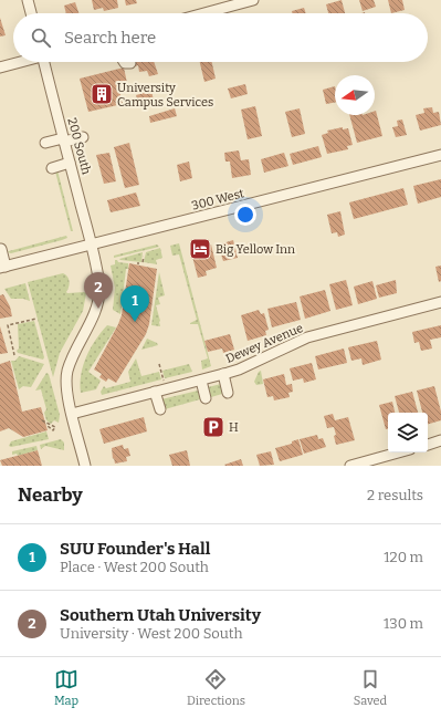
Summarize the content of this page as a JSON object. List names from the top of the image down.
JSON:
{
  "streets": {
    "street": ["200 South", "300 West", "Dewey Avenue"]
  },
  "crossings": [
    ["200 South", "300 West"],
    ["200 South", "Dewey Avenue"]
  ],
  "places": {
    "building": ["University Campus Services"],
    "hotel": ["Big Yellow Inn"],
    "parking": ["H"]
  },
  "north": "left",
  "page": {
    "search": "Search here",
    "pins": ["2", "1"],
    "heading": ["Nearby", "2 results"],
    "list": [
      {
        "mark": "1",
        "name": "SUU Founder's Hall",
        "note": "Place · West 200 South",
        "value": "120 m"
      },
      {
        "mark": "2",
        "name": "Southern Utah University",
        "note": "University · West 200 South",
        "value": "130 m"
      }
    ],
    "nav": ["Map", "Directions", "Saved"]
  }
}
